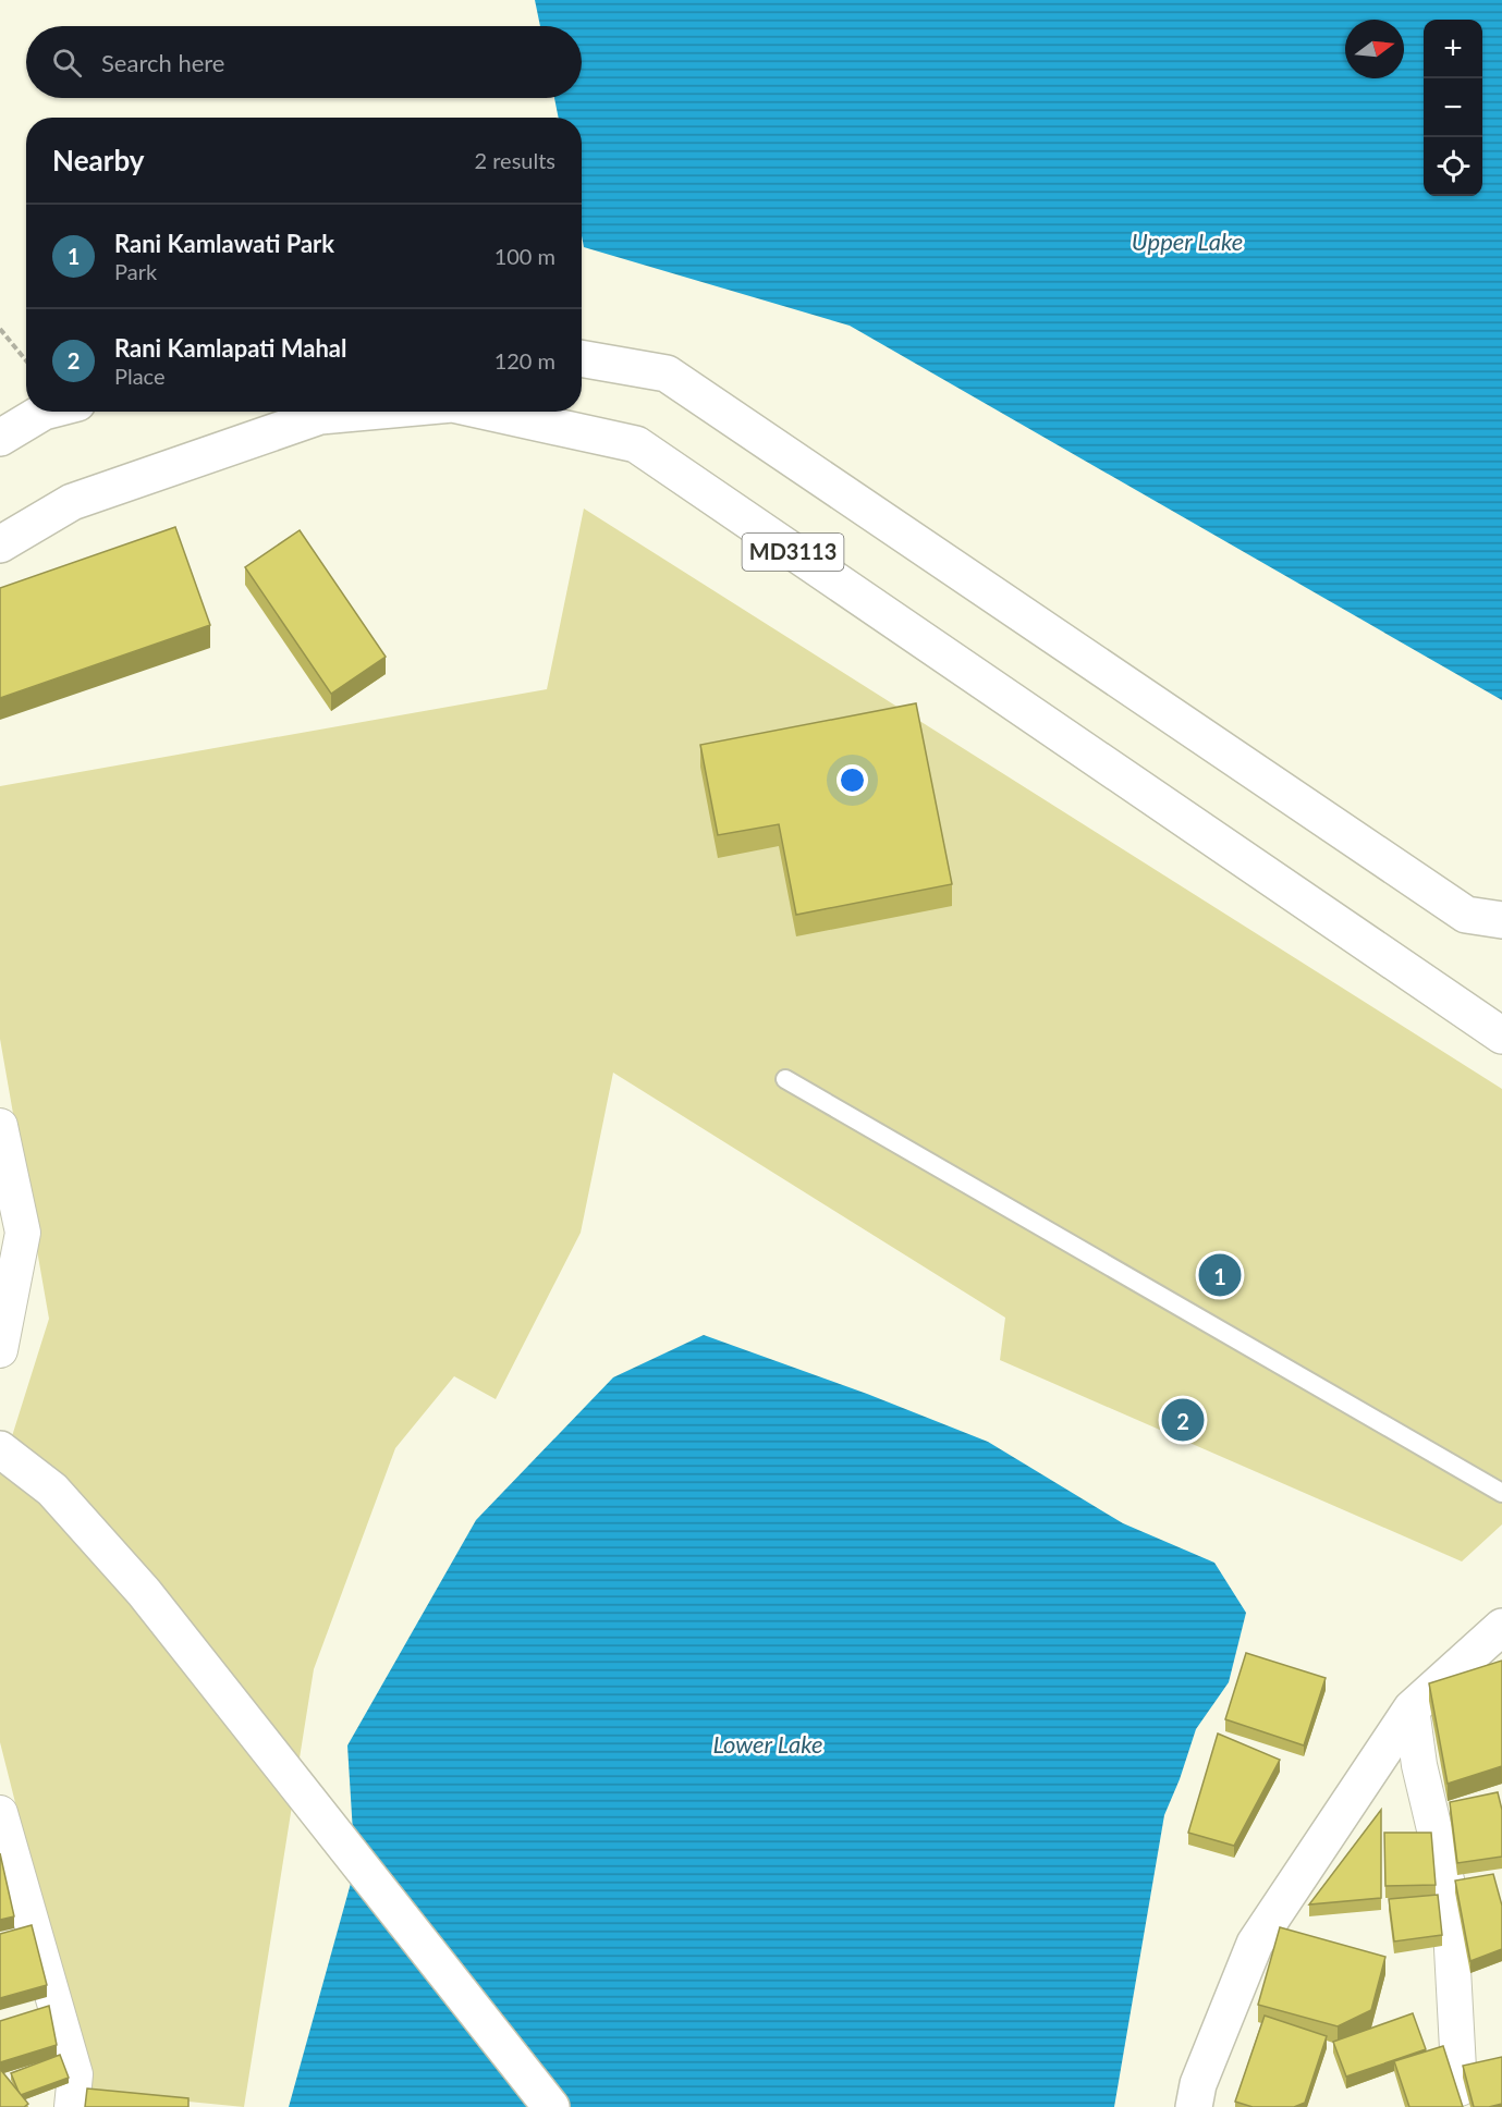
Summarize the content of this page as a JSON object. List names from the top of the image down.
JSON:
{
  "streets": {
    "main road": ["MD3113"]
  },
  "water": ["Upper Lake", "Lower Lake"],
  "north": "right",
  "page": {
    "map_buttons": ["+", "−"],
    "search": "Search here",
    "heading": ["Nearby", "2 results"],
    "list": [
      {
        "mark": "1",
        "name": "Rani Kamlawati Park",
        "note": "Park",
        "value": "100 m"
      },
      {
        "mark": "2",
        "name": "Rani Kamlapati Mahal",
        "note": "Place",
        "value": "120 m"
      }
    ],
    "pins": ["1", "2"]
  }
}
